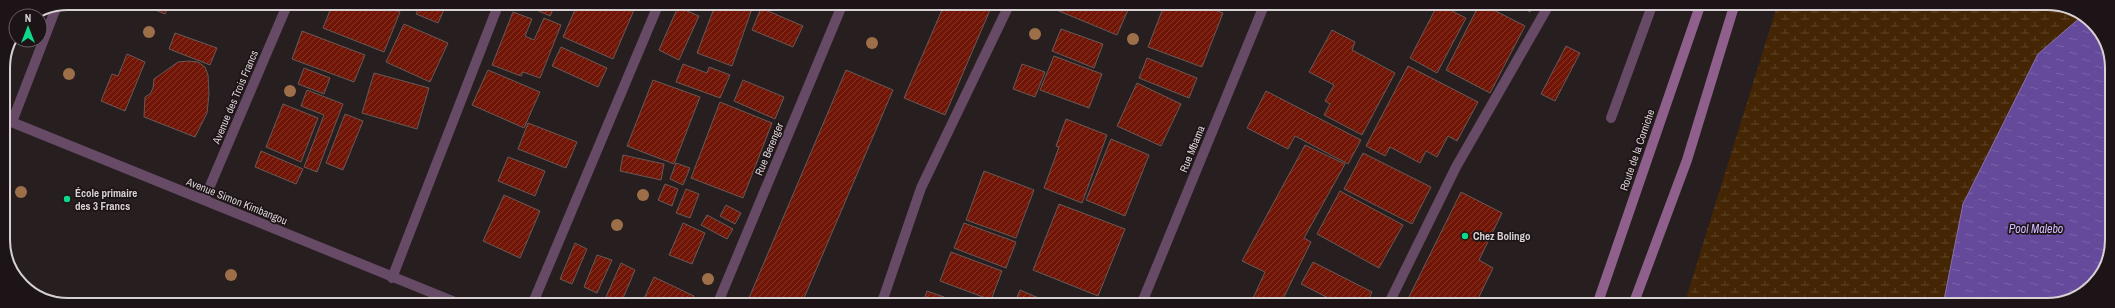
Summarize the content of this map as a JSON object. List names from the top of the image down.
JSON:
{
  "streets": {
    "main road": ["Route de la Corniche"],
    "street": [
      "Avenue des Trois Francs",
      "Rue Berenger",
      "Rue Mbama",
      "Avenue Simon Kimbangou"
    ]
  },
  "crossings": [
    ["Avenue des Trois Francs", "Avenue Simon Kimbangou"]
  ],
  "water": ["Pool Malebo"],
  "places": ["École primaire des 3 Francs", "Chez Bolingo"],
  "north": "top"
}
